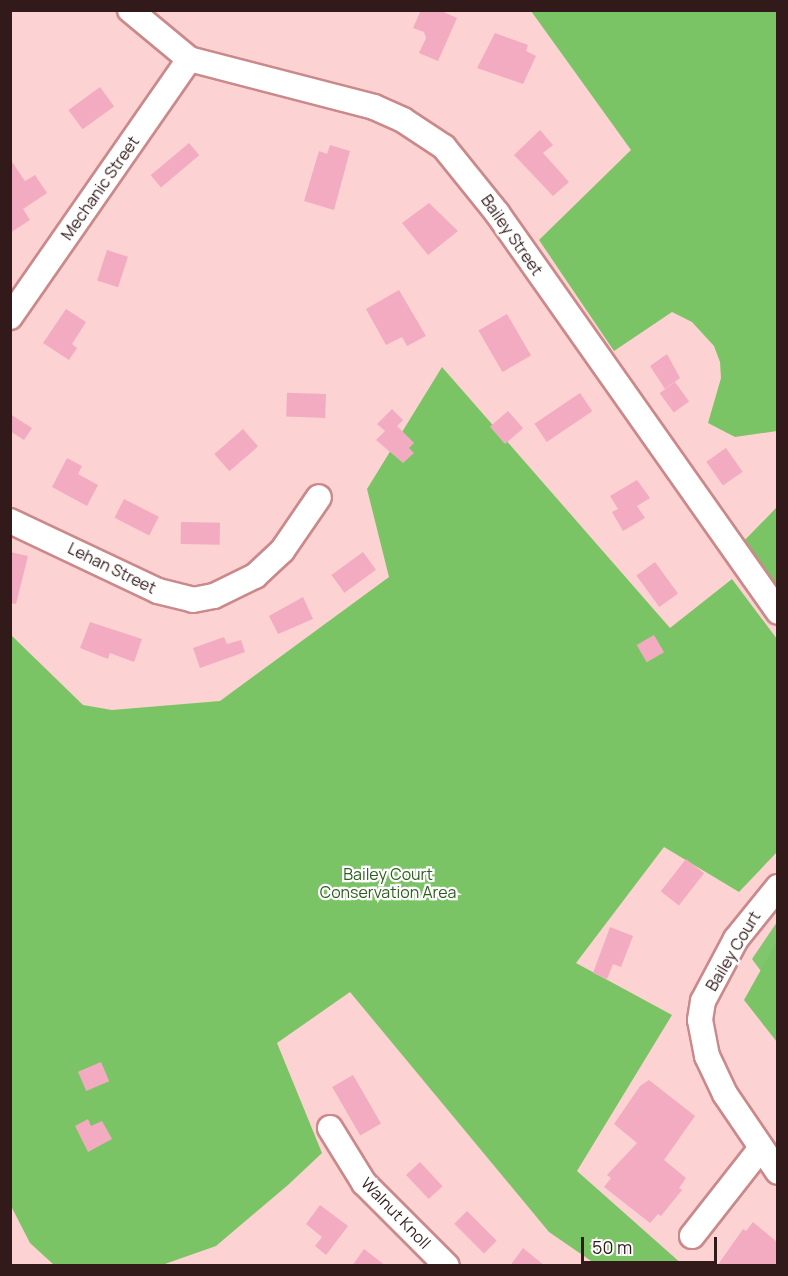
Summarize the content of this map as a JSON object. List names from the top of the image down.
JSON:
{
  "streets": {
    "street": [
      "Mechanic Street",
      "Bailey Street",
      "Lehan Street",
      "Bailey Court",
      "Walnut Knoll"
    ]
  },
  "crossings": [
    ["Mechanic Street", "Bailey Street"]
  ],
  "parks": ["Bailey Court Conservation Area"],
  "scale_bar": "50 m"
}
